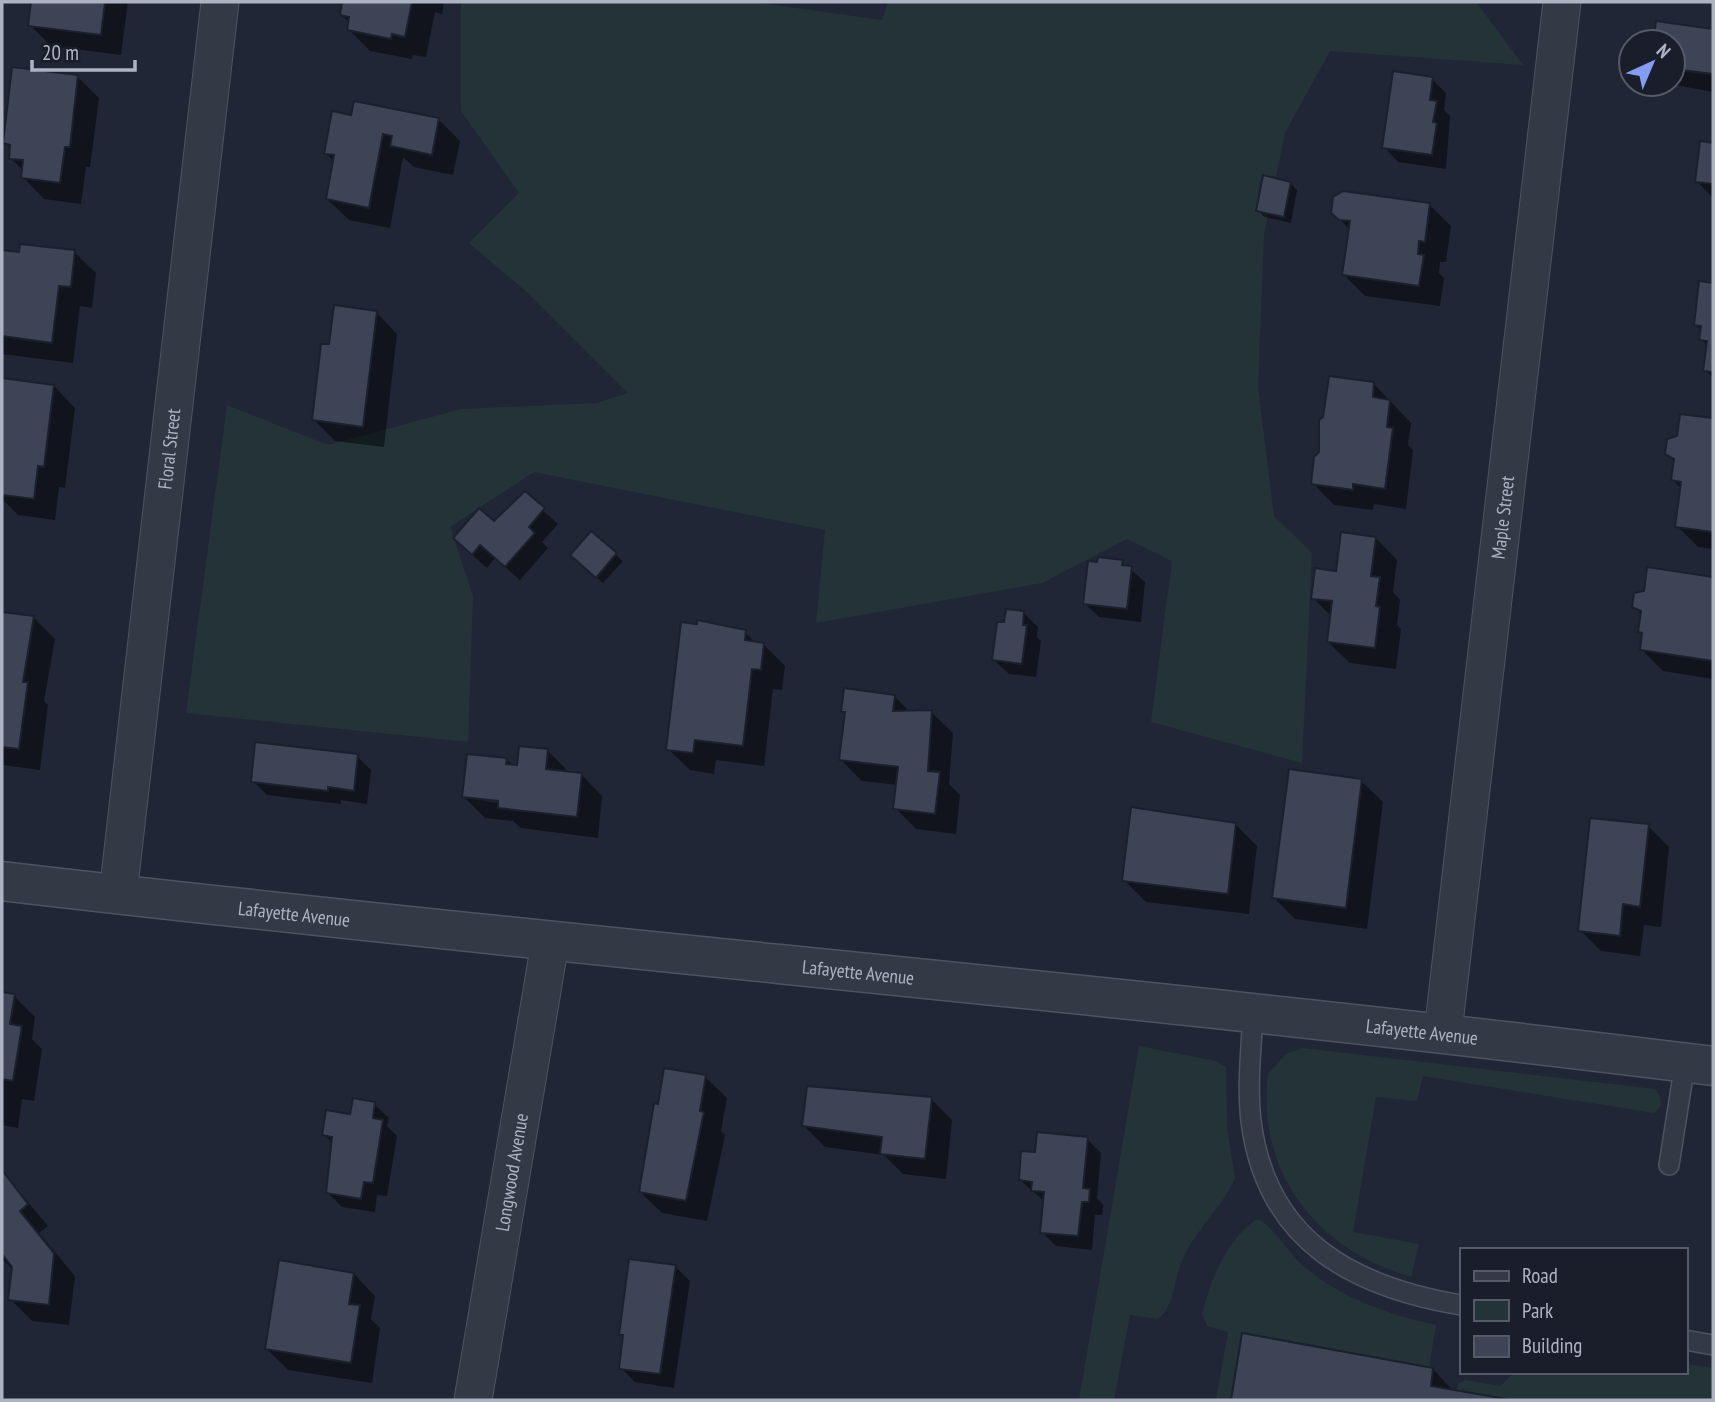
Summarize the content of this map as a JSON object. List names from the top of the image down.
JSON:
{
  "streets": {
    "street": [
      "Floral Street",
      "Maple Street",
      "Lafayette Avenue",
      "Longwood Avenue"
    ]
  },
  "crossings": [
    ["Floral Street", "Lafayette Avenue"],
    ["Maple Street", "Lafayette Avenue"],
    ["Lafayette Avenue", "Longwood Avenue"]
  ],
  "legend": ["Road", "Park", "Building"],
  "scale_bar": "20 m",
  "north": "top right"
}
